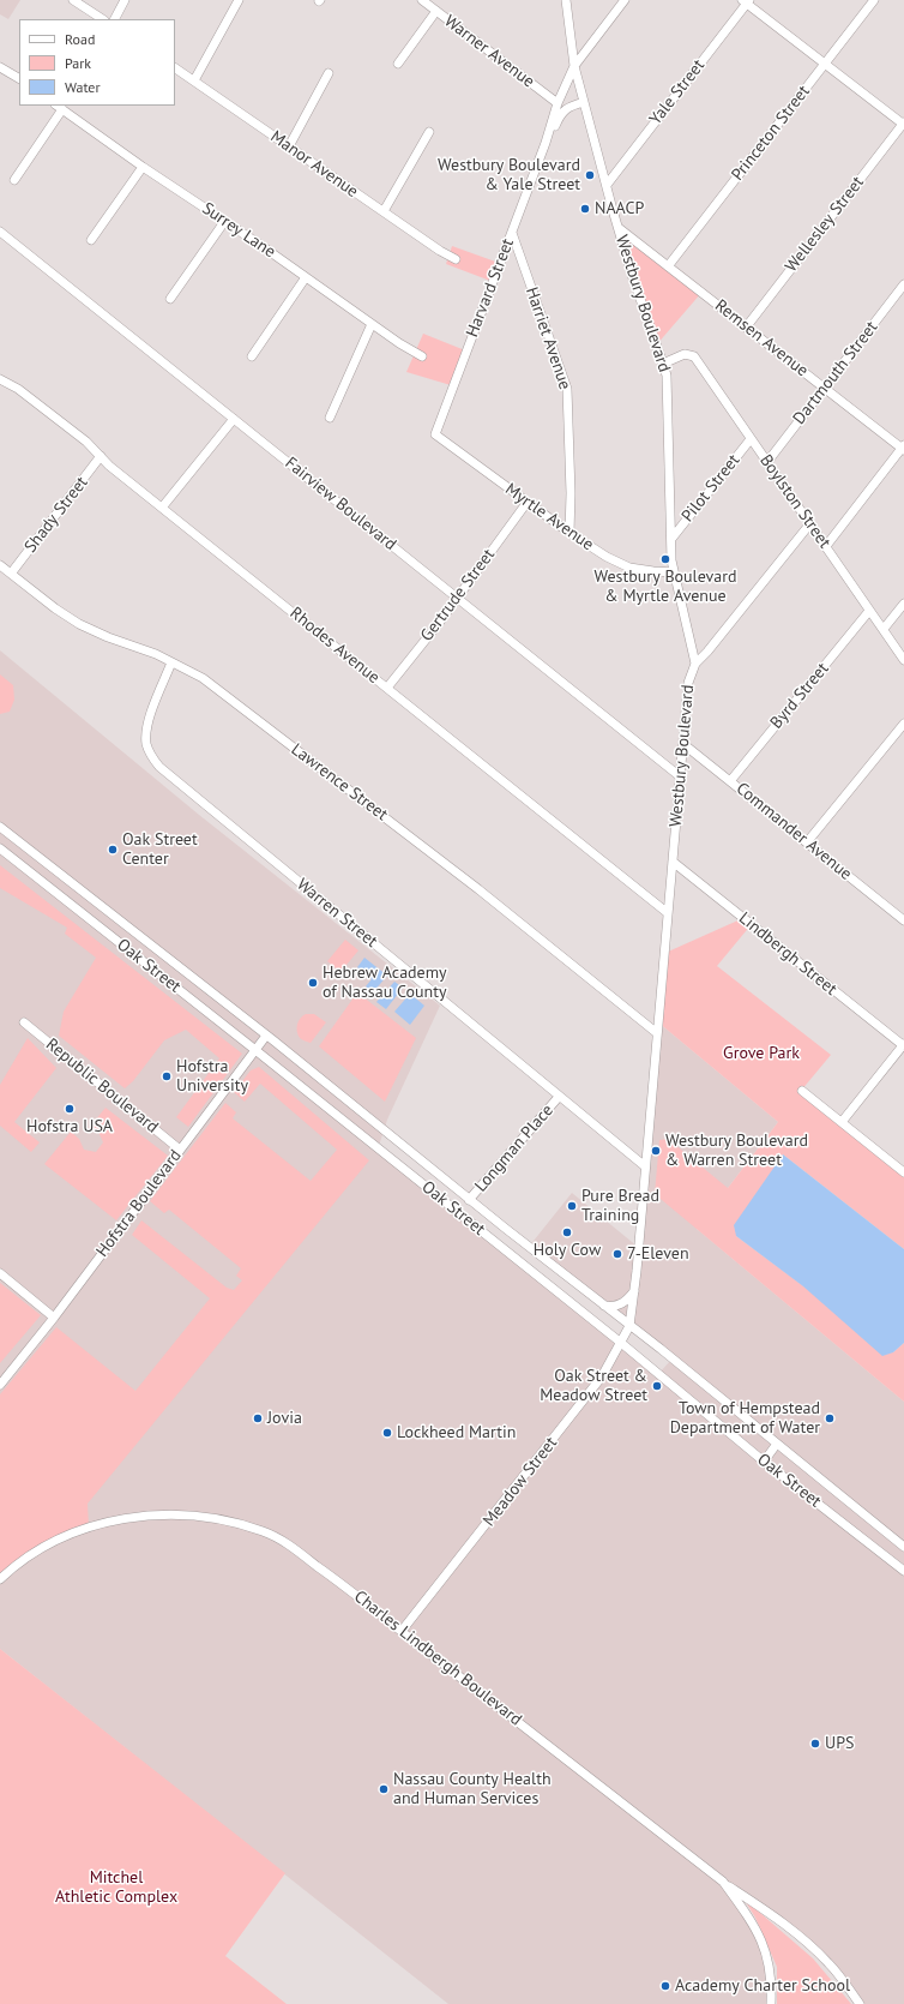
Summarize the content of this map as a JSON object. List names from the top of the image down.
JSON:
{
  "streets": {
    "street": [
      "Warner Avenue",
      "Yale Street",
      "Princeton Street",
      "Manor Avenue",
      "Wellesley Street",
      "Surrey Lane",
      "Harvard Street",
      "Westbury Boulevard",
      "Harriet Avenue",
      "Remsen Avenue",
      "Dartmouth Street",
      "Pilot Street",
      "Boylston Street",
      "Fairview Boulevard",
      "Shady Street",
      "Myrtle Avenue",
      "Gertrude Street",
      "Rhodes Avenue",
      "Byrd Street",
      "Lawrence Street",
      "Commander Avenue",
      "Warren Street",
      "Lindbergh Street",
      "Oak Street",
      "Republic Boulevard",
      "Longman Place",
      "Hofstra Boulevard",
      "Meadow Street",
      "Charles Lindbergh Boulevard"
    ]
  },
  "crossings": [
    ["Warner Avenue", "Harvard Street"],
    ["Yale Street", "Westbury Boulevard"],
    ["Princeton Street", "Remsen Avenue"],
    ["Wellesley Street", "Remsen Avenue"],
    ["Harvard Street", "Westbury Boulevard"],
    ["Harvard Street", "Harriet Avenue"],
    ["Harvard Street", "Myrtle Avenue"],
    ["Westbury Boulevard", "Remsen Avenue"],
    ["Westbury Boulevard", "Pilot Street"],
    ["Westbury Boulevard", "Boylston Street"],
    ["Westbury Boulevard", "Fairview Boulevard"],
    ["Westbury Boulevard", "Myrtle Avenue"],
    ["Westbury Boulevard", "Rhodes Avenue"],
    ["Westbury Boulevard", "Lawrence Street"],
    ["Westbury Boulevard", "Commander Avenue"],
    ["Westbury Boulevard", "Warren Street"],
    ["Westbury Boulevard", "Lindbergh Street"],
    ["Westbury Boulevard", "Oak Street"],
    ["Westbury Boulevard", "Meadow Street"],
    ["Harriet Avenue", "Myrtle Avenue"],
    ["Remsen Avenue", "Dartmouth Street"],
    ["Dartmouth Street", "Boylston Street"],
    ["Pilot Street", "Boylston Street"],
    ["Boylston Street", "Byrd Street"],
    ["Fairview Boulevard", "Gertrude Street"],
    ["Shady Street", "Rhodes Avenue"],
    ["Shady Street", "Lawrence Street"],
    ["Myrtle Avenue", "Gertrude Street"],
    ["Gertrude Street", "Rhodes Avenue"],
    ["Byrd Street", "Commander Avenue"],
    ["Lawrence Street", "Warren Street"],
    ["Warren Street", "Longman Place"],
    ["Oak Street", "Longman Place"],
    ["Oak Street", "Hofstra Boulevard"],
    ["Oak Street", "Meadow Street"],
    ["Republic Boulevard", "Hofstra Boulevard"],
    ["Meadow Street", "Charles Lindbergh Boulevard"]
  ],
  "parks": ["Grove Park", "Mitchel Athletic Complex"],
  "places": [
    "Westbury Boulevard & Yale Street",
    "NAACP",
    "Westbury Boulevard & Myrtle Avenue",
    "Oak Street Center",
    "Hebrew Academy of Nassau County",
    "Hofstra University",
    "Hofstra USA",
    "Westbury Boulevard & Warren Street",
    "Pure Bread Training",
    "Holy Cow",
    "7-Eleven",
    "Oak Street & Meadow Street",
    "Jovia",
    "Town of Hempstead Department of Water",
    "Lockheed Martin",
    "UPS",
    "Nassau County Health and Human Services",
    "Academy Charter School"
  ],
  "legend": ["Road", "Park", "Water"]
}
